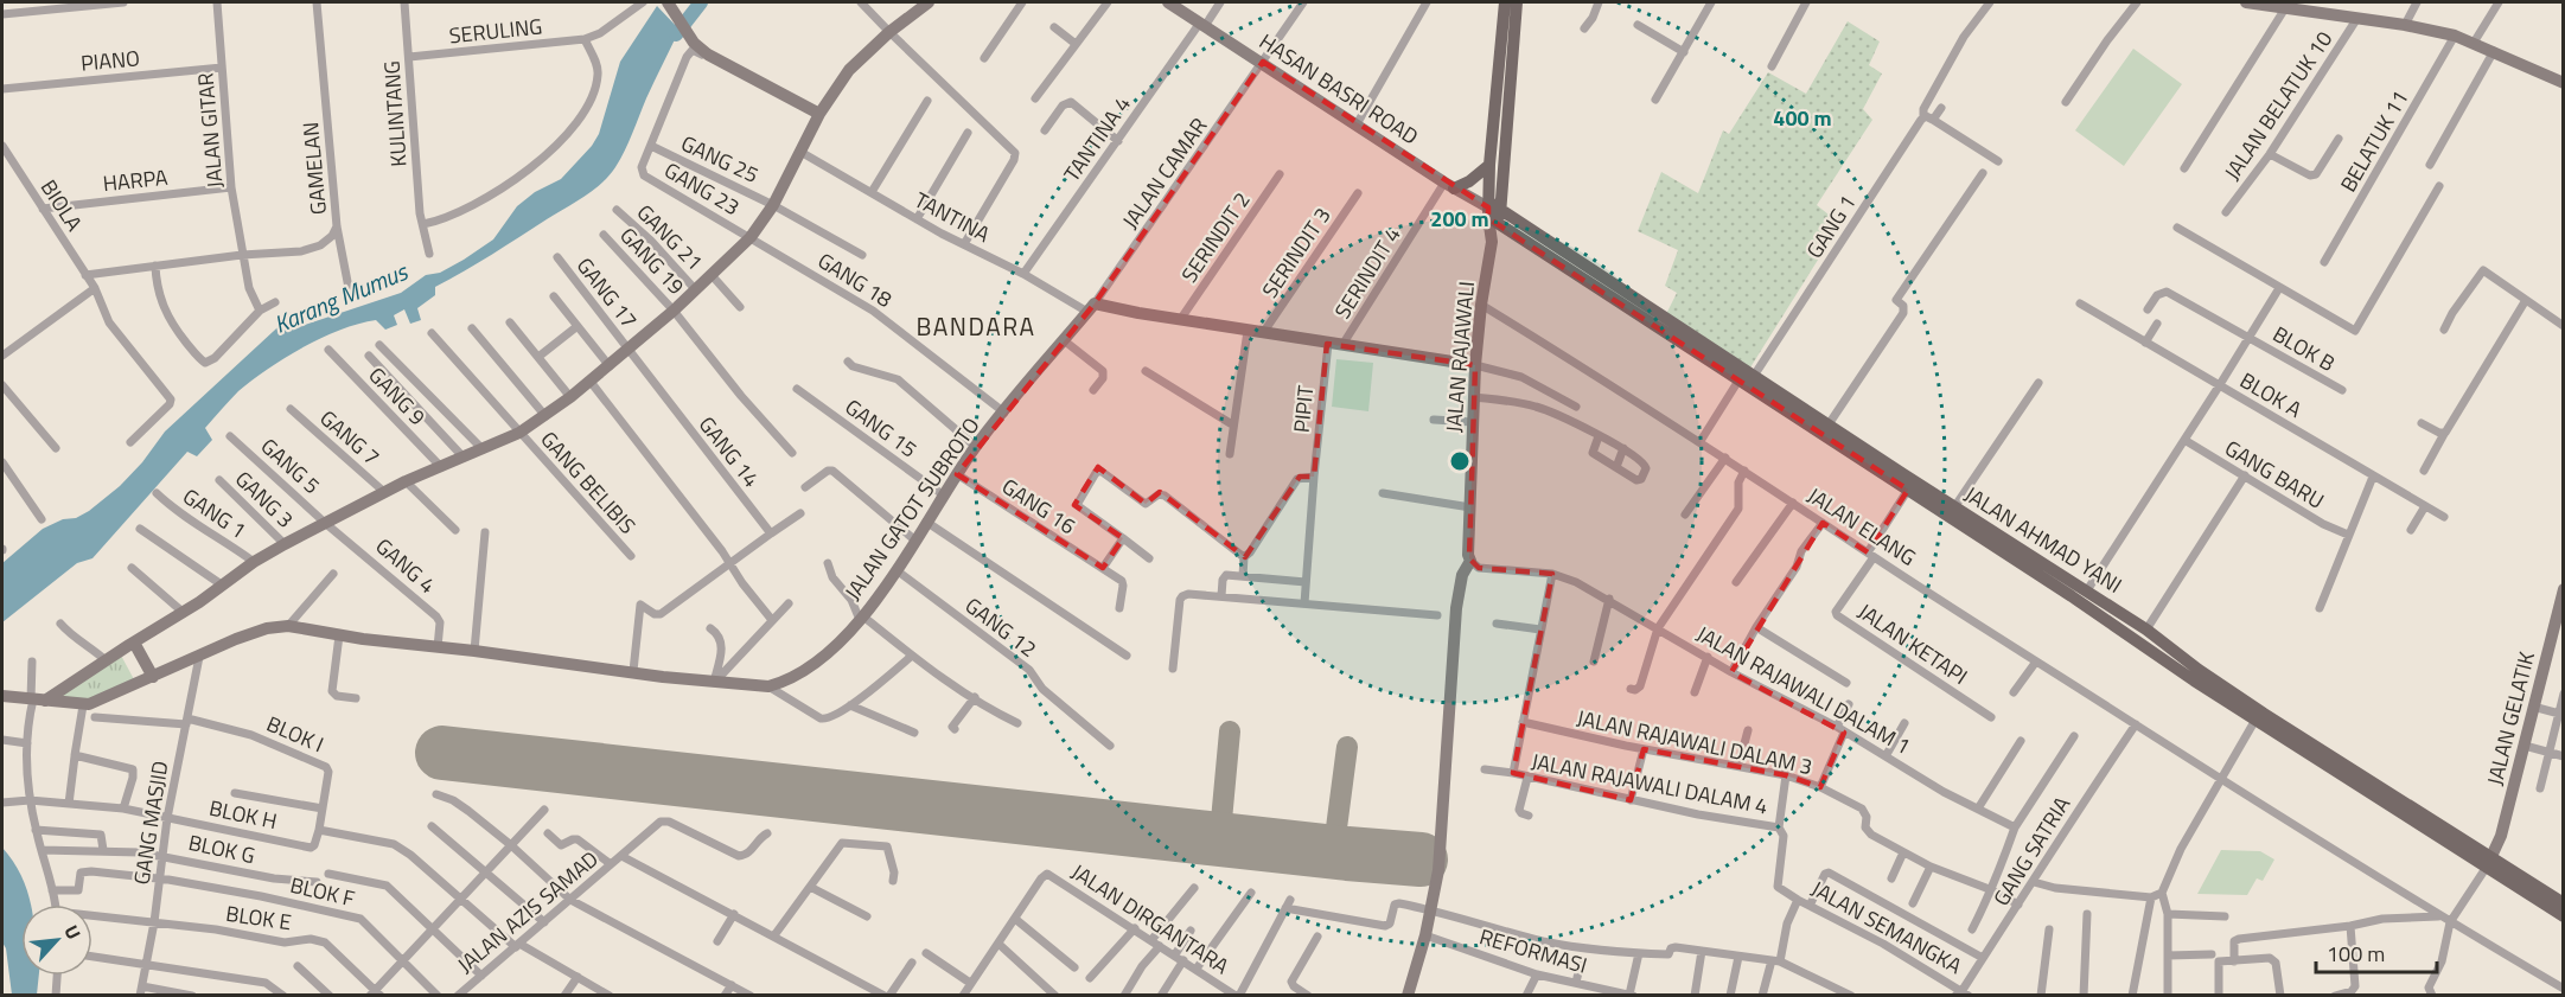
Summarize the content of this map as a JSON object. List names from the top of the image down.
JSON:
{
  "streets": {
    "main road": ["JALAN AHMAD YANI"],
    "street": [
      "SERULING",
      "PIANO",
      "HASAN BASRI ROAD",
      "JALAN BELATUK 10",
      "KULINTANG",
      "JALAN GITAR",
      "TANTINA 4",
      "BELATUK 11",
      "GANG 25",
      "GAMELAN",
      "JALAN CAMAR",
      "HARPA",
      "GANG 23",
      "BIOLA",
      "TANTINA",
      "GANG 1",
      "GANG 21",
      "SERINDIT 2",
      "SERINDIT 3",
      "GANG 19",
      "SERINDIT 4",
      "GANG 18",
      "GANG 17",
      "BLOK B",
      "JALAN RAJAWALI",
      "BLOK A",
      "GANG 9",
      "PIPIT",
      "GANG 15",
      "GANG 7",
      "GANG 14",
      "GANG 5",
      "GANG BARU",
      "GANG BELIBIS",
      "GANG 3",
      "GANG 16",
      "JALAN GATOT SUBROTO",
      "JALAN ELANG",
      "GANG 4",
      "GANG 12",
      "JALAN KETAPI",
      "JALAN RAJAWALI DALAM 1",
      "JALAN GELATIK",
      "BLOK I",
      "JALAN RAJAWALI DALAM 3",
      "JALAN RAJAWALI DALAM 4",
      "BLOK H",
      "GANG MASJID",
      "BLOK G",
      "GANG SATRIA",
      "BLOK F",
      "JALAN AZIS SAMAD",
      "BLOK E",
      "JALAN DIRGANTARA",
      "JALAN SEMANGKA",
      "REFORMASI"
    ]
  },
  "crossings": [
    ["SERULING", "KULINTANG"],
    ["PIANO", "JALAN GITAR"],
    ["HASAN BASRI ROAD", "TANTINA 4"],
    ["HASAN BASRI ROAD", "JALAN CAMAR"],
    ["HASAN BASRI ROAD", "SERINDIT 4"],
    ["HASAN BASRI ROAD", "JALAN AHMAD YANI"],
    ["JALAN GITAR", "GAMELAN"],
    ["JALAN GITAR", "HARPA"],
    ["TANTINA 4", "TANTINA"],
    ["GANG 25", "GANG 23"],
    ["GAMELAN", "BIOLA"],
    ["JALAN CAMAR", "TANTINA"],
    ["JALAN CAMAR", "JALAN GATOT SUBROTO"],
    ["HARPA", "BIOLA"],
    ["GANG 23", "GANG 18"],
    ["TANTINA", "JALAN GATOT SUBROTO"],
    ["GANG 1", "JALAN AHMAD YANI"],
    ["SERINDIT 4", "PIPIT"],
    ["GANG 18", "JALAN GATOT SUBROTO"],
    ["GANG 17", "GANG 14"],
    ["JALAN RAJAWALI", "JALAN ELANG"],
    ["JALAN RAJAWALI", "JALAN RAJAWALI DALAM 1"],
    ["GANG 15", "JALAN GATOT SUBROTO"],
    ["GANG 5", "GANG 4"],
    ["GANG 16", "JALAN GATOT SUBROTO"],
    ["JALAN GATOT SUBROTO", "GANG 4"],
    ["JALAN GATOT SUBROTO", "GANG 12"],
    ["JALAN GATOT SUBROTO", "GANG MASJID"],
    ["JALAN ELANG", "JALAN KETAPI"],
    ["JALAN ELANG", "GANG SATRIA"],
    ["JALAN AHMAD YANI", "JALAN GELATIK"],
    ["BLOK I", "BLOK H"],
    ["BLOK I", "GANG MASJID"],
    ["JALAN RAJAWALI DALAM 3", "GANG SATRIA"],
    ["BLOK H", "GANG MASJID"],
    ["GANG MASJID", "BLOK G"],
    ["GANG MASJID", "BLOK F"],
    ["GANG MASJID", "BLOK E"],
    ["GANG SATRIA", "JALAN SEMANGKA"]
  ],
  "districts": ["BANDARA"],
  "water": ["Karang Mumus"],
  "scale_bar": "100 m",
  "north": "top right",
  "rings": ["400 m", "200 m"]
}
